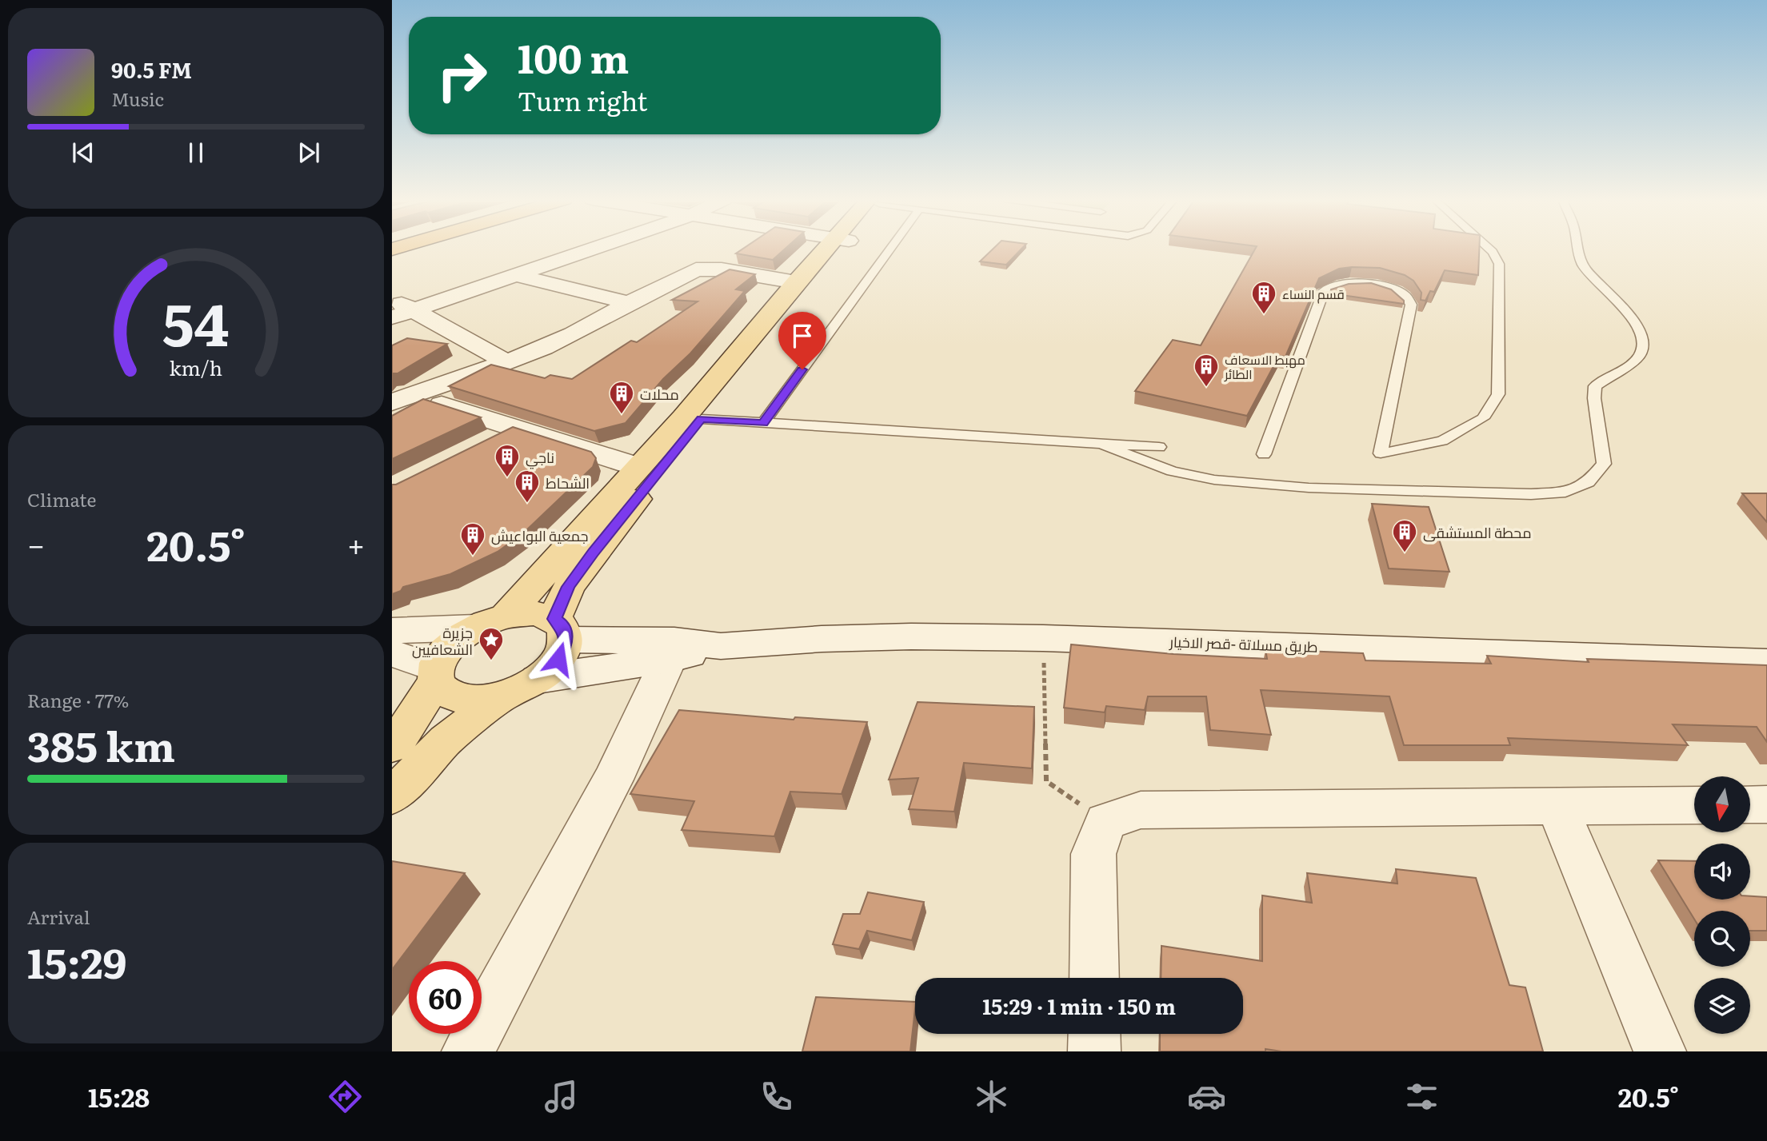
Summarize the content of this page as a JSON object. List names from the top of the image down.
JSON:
{
  "streets": {
    "street": ["طريق مسلاتة -قصر الاخيار"]
  },
  "places": {
    "building": [
      "قسم النساء",
      "مهبط الاسعاف الطائر",
      "محلات",
      "ناجي",
      "الشحاط",
      "محطة المستشقى",
      "جمعية البواعيش"
    ],
    "place": ["جزيرة الشعافيين"]
  },
  "north": "bottom",
  "page": {
    "turn": ["100 m", "Turn right"],
    "song": ["90.5 FM", "Music"],
    "tile": [
      "Climate",
      ["Range · 77%", "385 km"],
      ["Arrival", "15:29"]
    ],
    "heat": ["−", "20.5°", "+"],
    "limit": "60",
    "trip": "15:29 · 1 min · 150 m",
    "tabs": ["15:28", "20.5°"],
    "gauge": ["54", "km/h"]
  }
}
